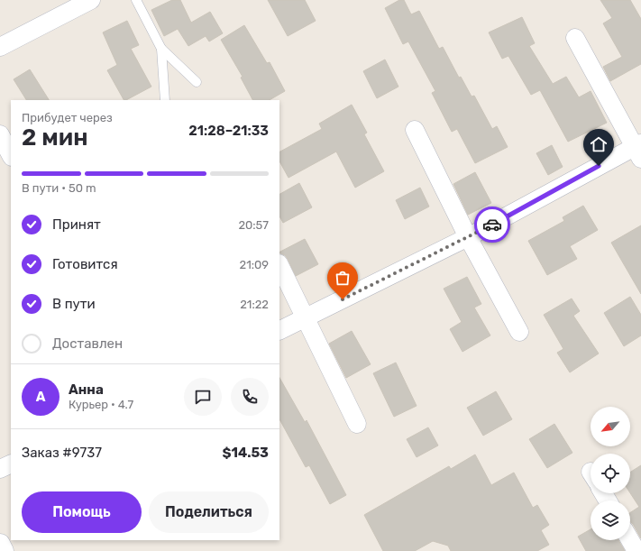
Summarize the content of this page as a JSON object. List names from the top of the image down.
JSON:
{
  "north": "bottom left",
  "page": {
    "heading": ["2 мин", "Прибудет через", "21:28–21:33"],
    "panel": [
      "Анна",
      "Курьер · 4.7",
      "Заказ #9737",
      "$14.53"
    ],
    "bar": "В пути · 50 m",
    "list": [
      ["Принят", "20:57"],
      ["Готовится", "21:09"],
      ["В пути", "21:22"],
      "Доставлен"
    ],
    "round": "А",
    "buttons": ["Помощь", "Поделиться"]
  }
}
